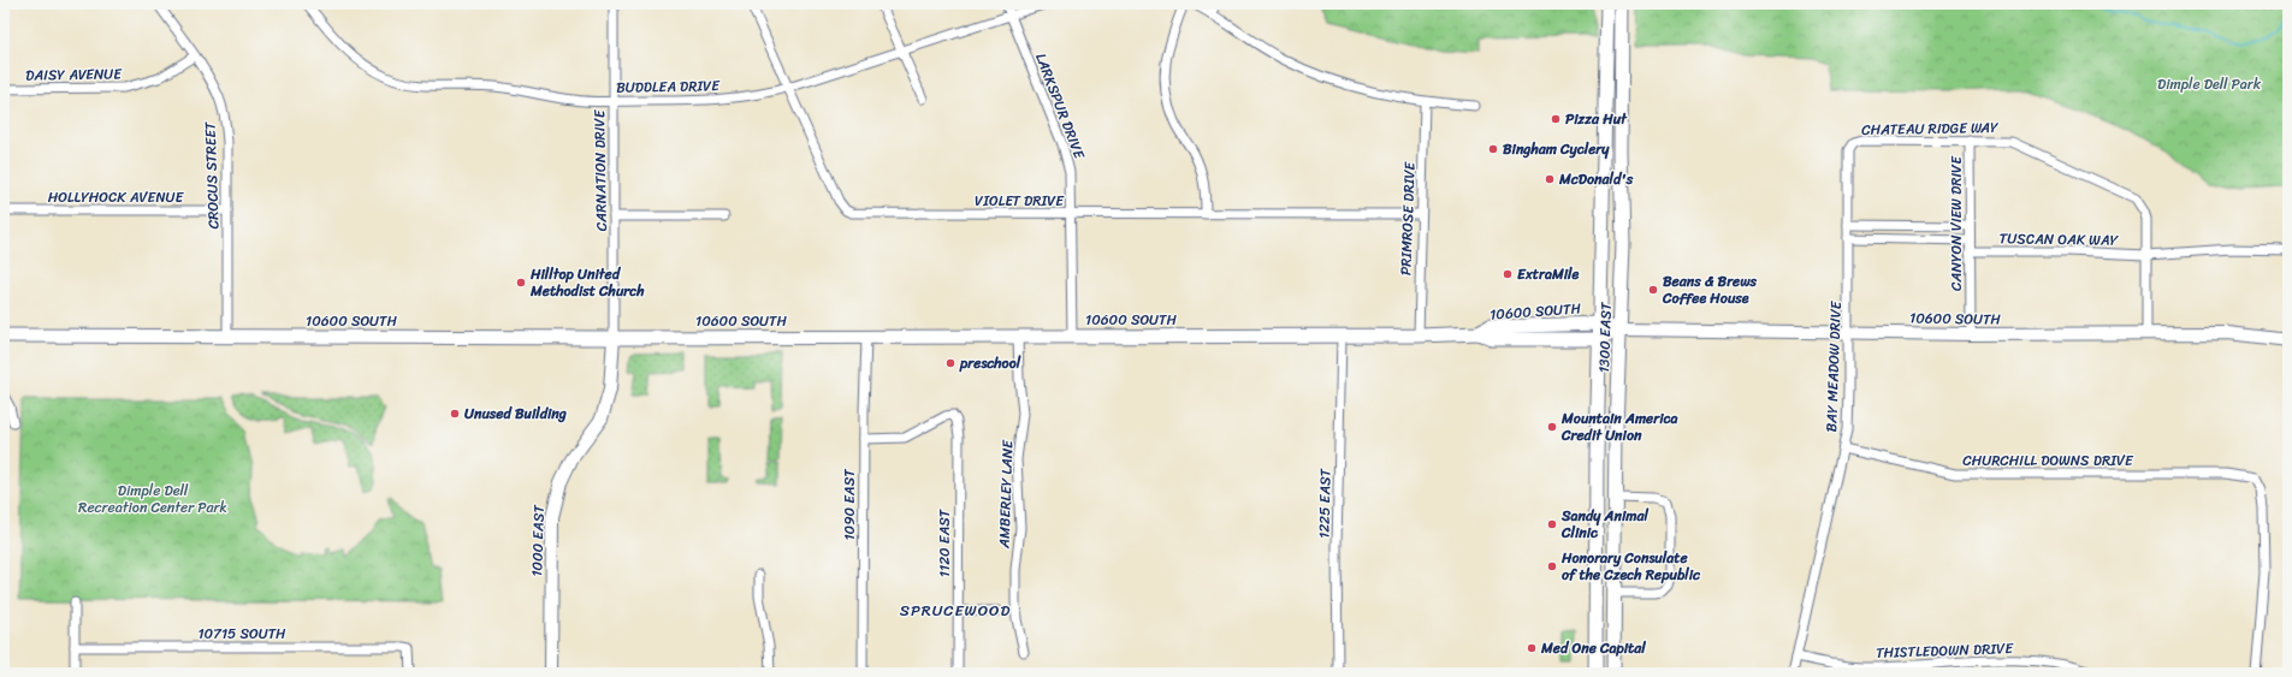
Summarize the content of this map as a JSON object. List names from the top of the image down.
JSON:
{
  "streets": {
    "main road": ["10600 SOUTH", "1300 EAST", "1000 EAST"],
    "street": [
      "DAISY AVENUE",
      "BUDDLEA DRIVE",
      "LARKSPUR DRIVE",
      "CHATEAU RIDGE WAY",
      "CARNATION DRIVE",
      "CROCUS STREET",
      "HOLLYHOCK AVENUE",
      "VIOLET DRIVE",
      "PRIMROSE DRIVE",
      "CANYON VIEW DRIVE",
      "TUSCAN OAK WAY",
      "BAY MEADOW DRIVE",
      "CHURCHILL DOWNS DRIVE",
      "AMBERLEY LANE",
      "1225 EAST",
      "1090 EAST",
      "1120 EAST",
      "10715 SOUTH",
      "THISTLEDOWN DRIVE"
    ]
  },
  "crossings": [
    ["DAISY AVENUE", "CROCUS STREET"],
    ["BUDDLEA DRIVE", "LARKSPUR DRIVE"],
    ["BUDDLEA DRIVE", "CARNATION DRIVE"],
    ["BUDDLEA DRIVE", "VIOLET DRIVE"],
    ["LARKSPUR DRIVE", "VIOLET DRIVE"],
    ["LARKSPUR DRIVE", "10600 SOUTH"],
    ["CHATEAU RIDGE WAY", "CANYON VIEW DRIVE"],
    ["CHATEAU RIDGE WAY", "TUSCAN OAK WAY"],
    ["CHATEAU RIDGE WAY", "10600 SOUTH"],
    ["CHATEAU RIDGE WAY", "BAY MEADOW DRIVE"],
    ["CARNATION DRIVE", "10600 SOUTH"],
    ["CARNATION DRIVE", "1000 EAST"],
    ["CROCUS STREET", "HOLLYHOCK AVENUE"],
    ["CROCUS STREET", "10600 SOUTH"],
    ["VIOLET DRIVE", "PRIMROSE DRIVE"],
    ["PRIMROSE DRIVE", "10600 SOUTH"],
    ["CANYON VIEW DRIVE", "TUSCAN OAK WAY"],
    ["CANYON VIEW DRIVE", "10600 SOUTH"],
    ["10600 SOUTH", "1300 EAST"],
    ["10600 SOUTH", "BAY MEADOW DRIVE"],
    ["10600 SOUTH", "AMBERLEY LANE"],
    ["10600 SOUTH", "1225 EAST"],
    ["10600 SOUTH", "1090 EAST"],
    ["10600 SOUTH", "1000 EAST"],
    ["BAY MEADOW DRIVE", "CHURCHILL DOWNS DRIVE"],
    ["BAY MEADOW DRIVE", "THISTLEDOWN DRIVE"],
    ["1090 EAST", "1120 EAST"]
  ],
  "districts": ["SPRUCEWOOD"],
  "parks": ["Dimple Dell Park", "Dimple Dell Recreation Center Park"],
  "places": [
    "Pizza Hut",
    "Bingham Cyclery",
    "McDonald's",
    "ExtraMile",
    "Hilltop United Methodist Church",
    "Beans & Brews Coffee House",
    "preschool",
    "Unused Building",
    "Mountain America Credit Union",
    "Sandy Animal Clinic",
    "Honorary Consulate of the Czech Republic",
    "Med One Capital"
  ]
}
